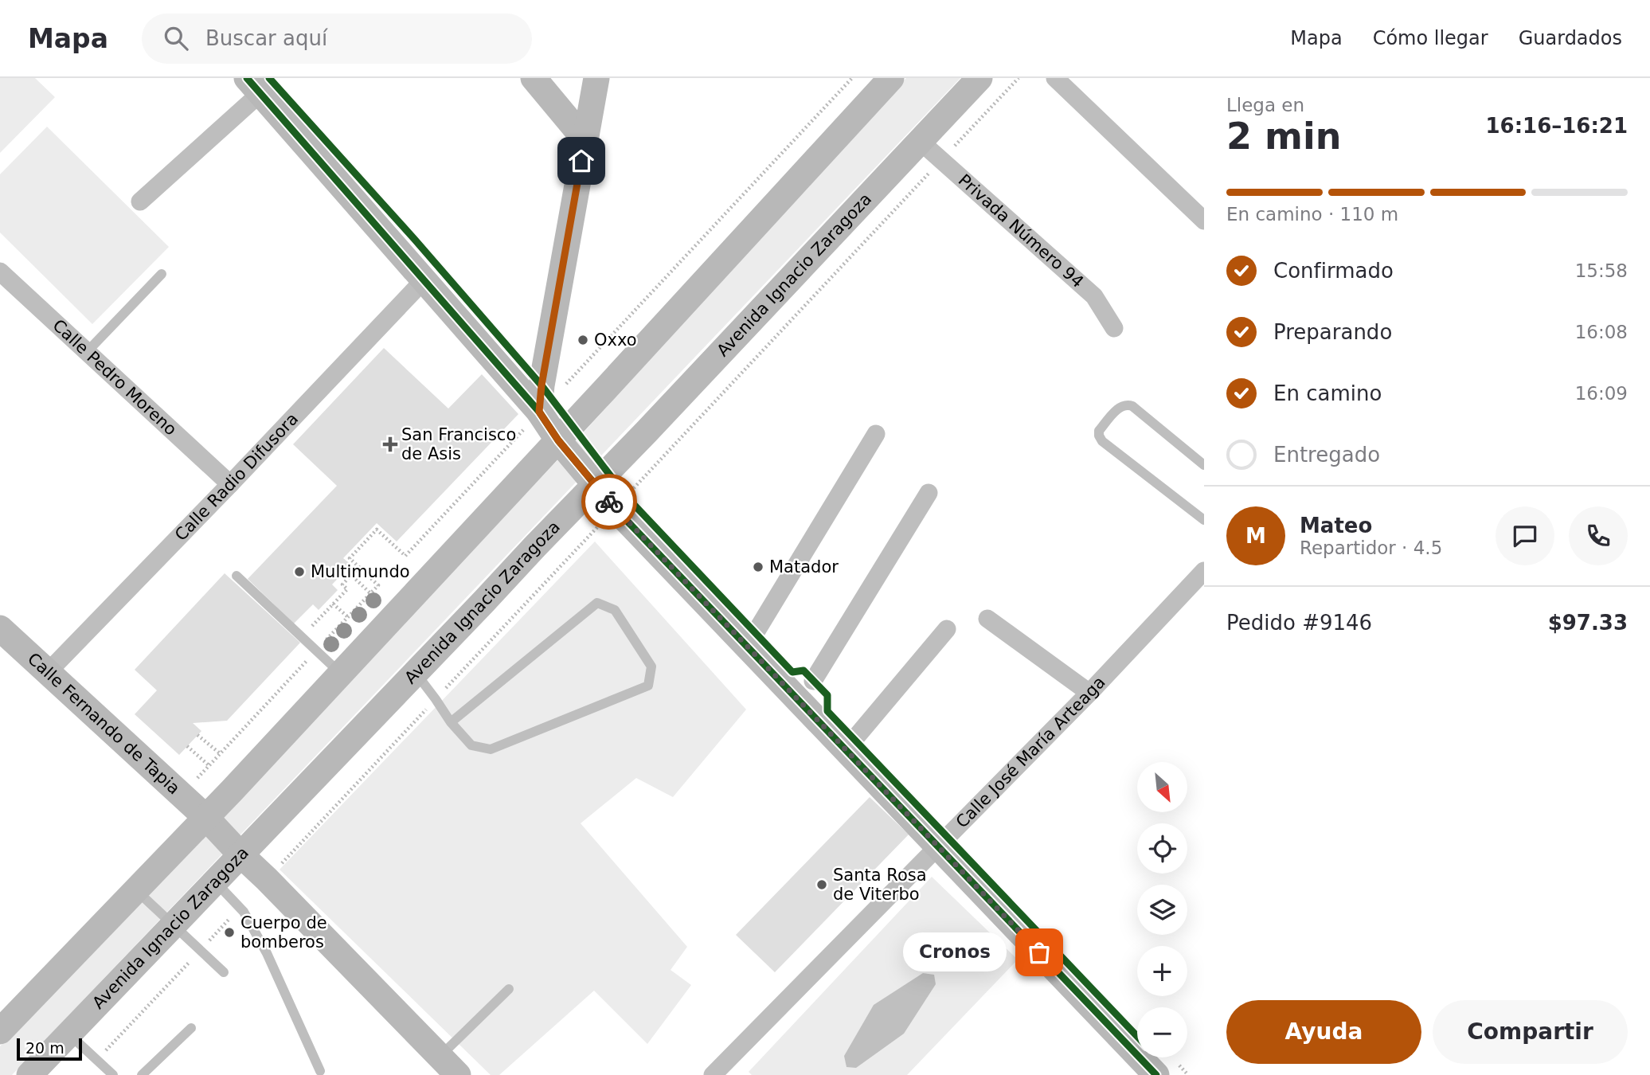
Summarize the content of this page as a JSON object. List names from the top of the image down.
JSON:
{
  "streets": {
    "main road": ["Avenida Ignacio Zaragoza", "Calle Fernando de Tapia"],
    "street": [
      "Privada Número 94",
      "Calle Pedro Moreno",
      "Calle Radio Difusora",
      "Calle José María Arteaga"
    ]
  },
  "crossings": [
    ["Privada Número 94", "Avenida Ignacio Zaragoza"],
    ["Avenida Ignacio Zaragoza", "Calle Fernando de Tapia"],
    ["Calle Pedro Moreno", "Calle Radio Difusora"],
    ["Calle Radio Difusora", "Calle Fernando de Tapia"]
  ],
  "places": {
    "other": [
      "Oxxo",
      "Matador",
      "Multimundo",
      "Santa Rosa de Viterbo",
      "Cuerpo de bomberos",
      "Cronos"
    ],
    "health": ["San Francisco de Asis"]
  },
  "scale_bar": "20 m",
  "north": "bottom right",
  "page": {
    "header": "Mapa",
    "search": "Buscar aquí",
    "nav": ["Mapa", "Cómo llegar", "Guardados"],
    "heading": ["2 min", "Llega en", "16:16–16:21"],
    "panel": [
      "Mateo",
      "Repartidor · 4.5",
      "Pedido #9146",
      "$97.33"
    ],
    "bar": "En camino · 110 m",
    "list": [
      ["Confirmado", "15:58"],
      ["Preparando", "16:08"],
      ["En camino", "16:09"],
      "Entregado"
    ],
    "round": "M",
    "map_buttons": ["+", "−"],
    "bubble": "Cronos",
    "buttons": ["Ayuda", "Compartir"],
    "scale": "20 m"
  }
}
